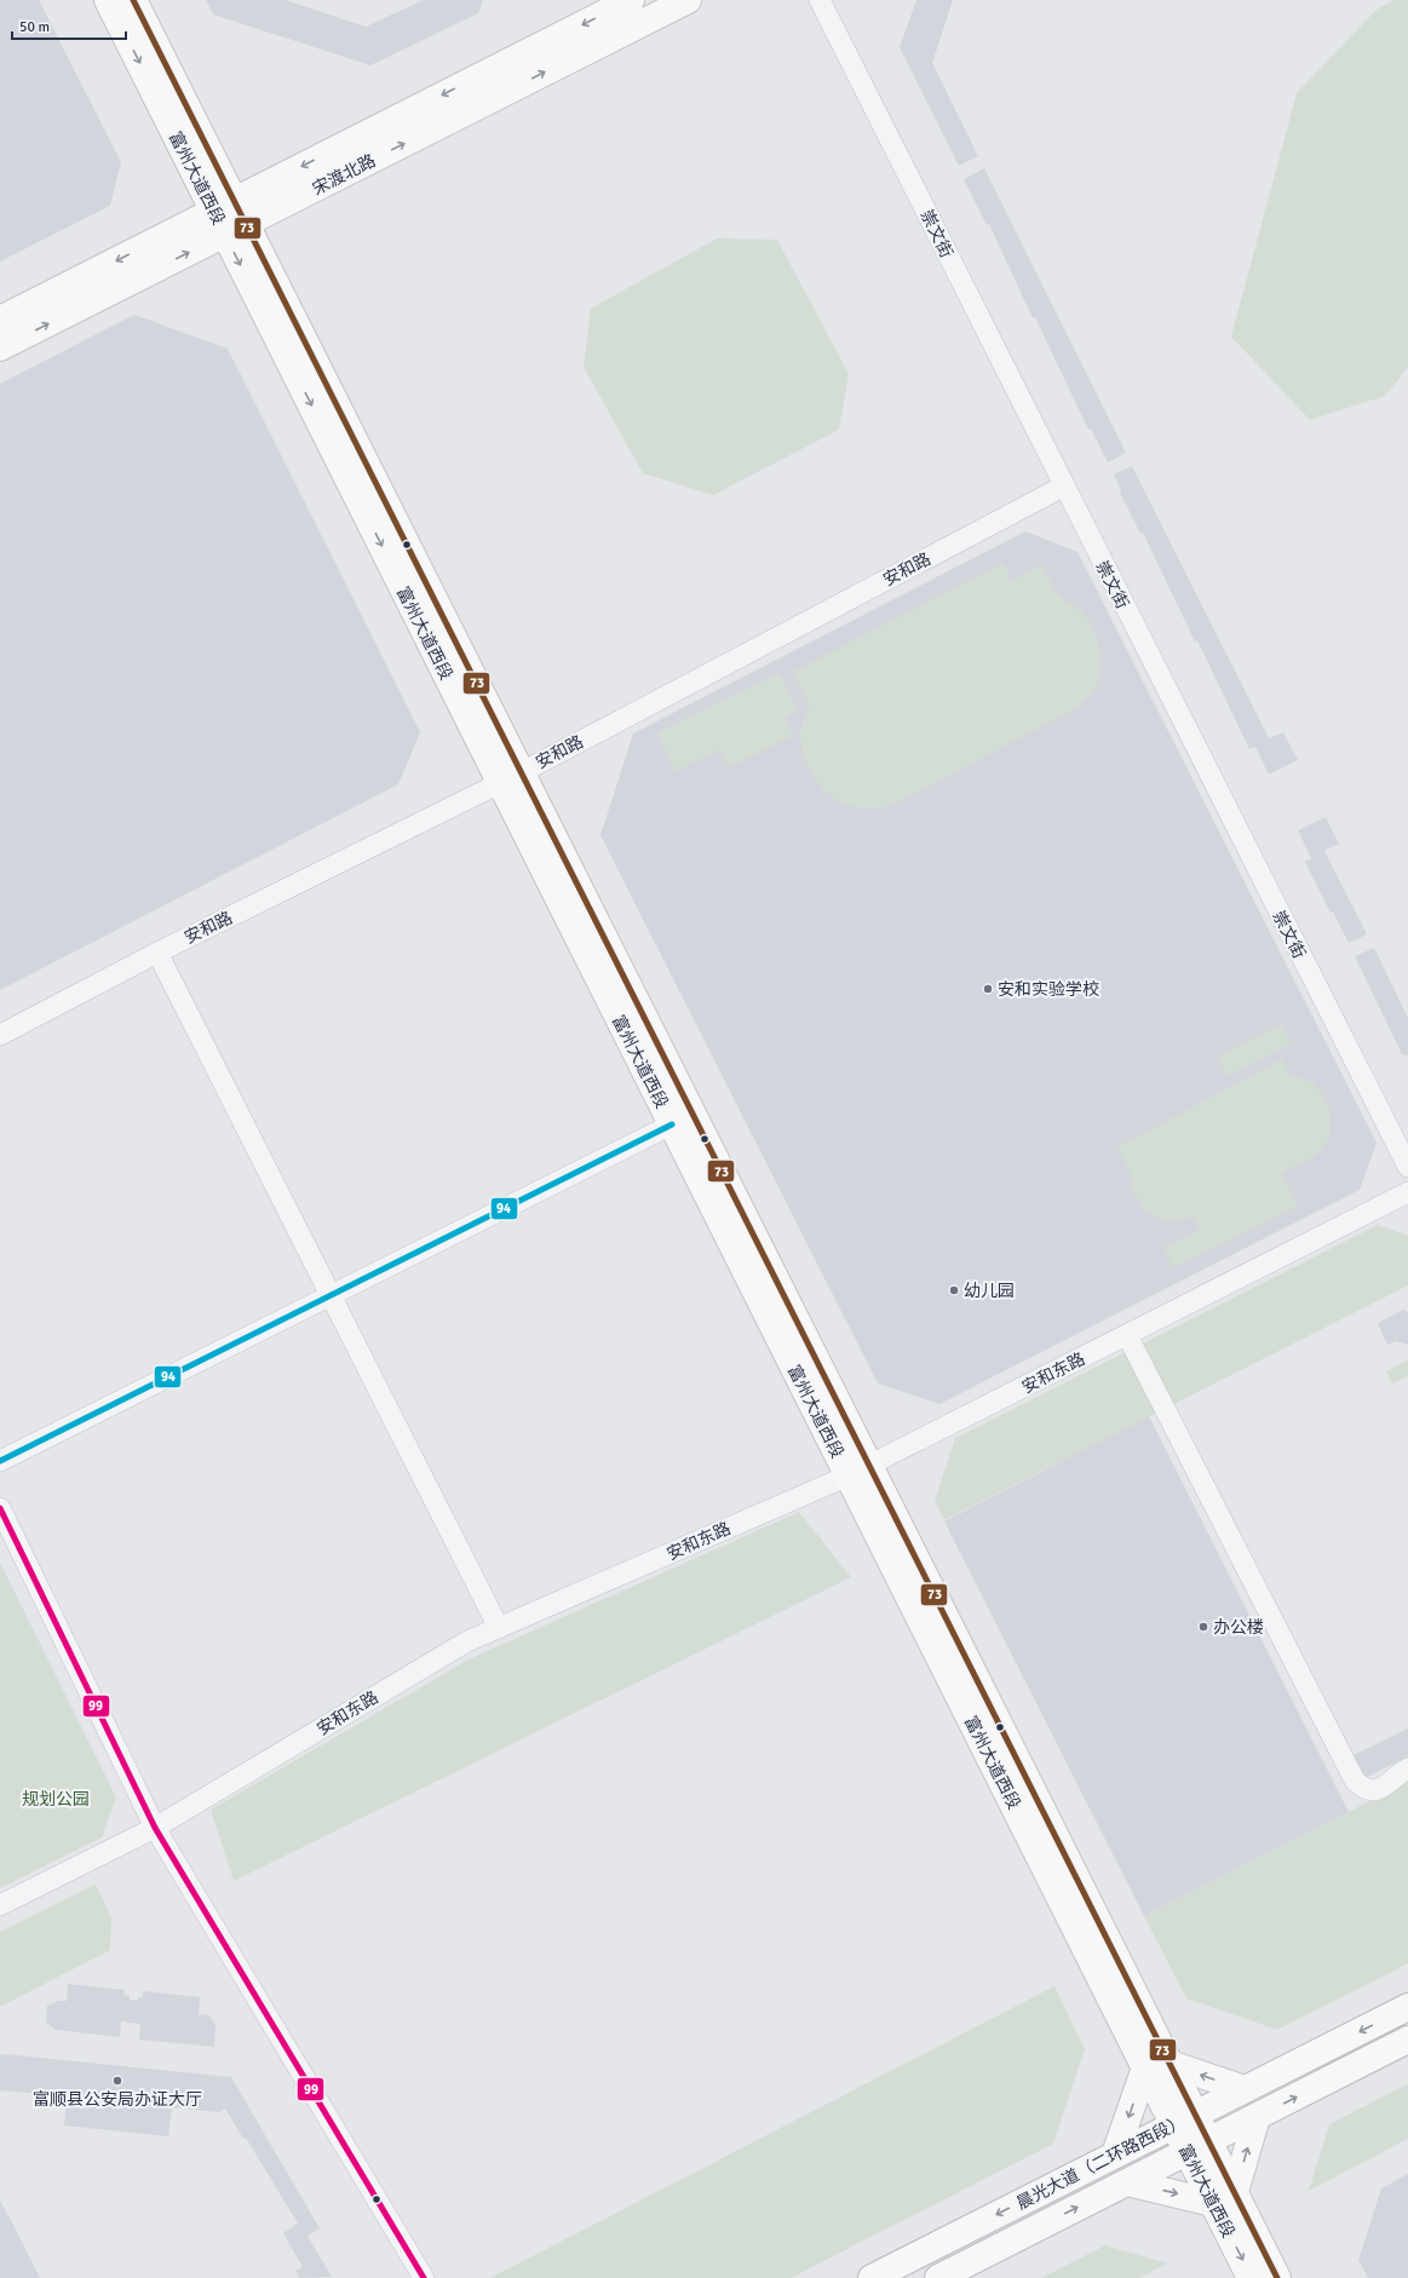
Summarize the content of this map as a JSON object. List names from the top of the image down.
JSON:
{
  "streets": {
    "main road": ["宋渡北路", "富州大道西段", "晨光大道（二环路西段）"],
    "street": ["崇文街", "安和路", "安和东路"]
  },
  "crossings": [
    ["宋渡北路", "富州大道西段"],
    ["富州大道西段", "安和路"],
    ["富州大道西段", "安和东路"],
    ["富州大道西段", "晨光大道（二环路西段）"],
    ["崇文街", "安和路"]
  ],
  "parks": ["规划公园"],
  "places": [
    "安和实验学校",
    "幼儿园",
    "办公楼",
    "富顺县公安局办证大厅"
  ],
  "lines": ["transit line 73", "transit line 94", "transit line 99"],
  "scale_bar": "50 m"
}
